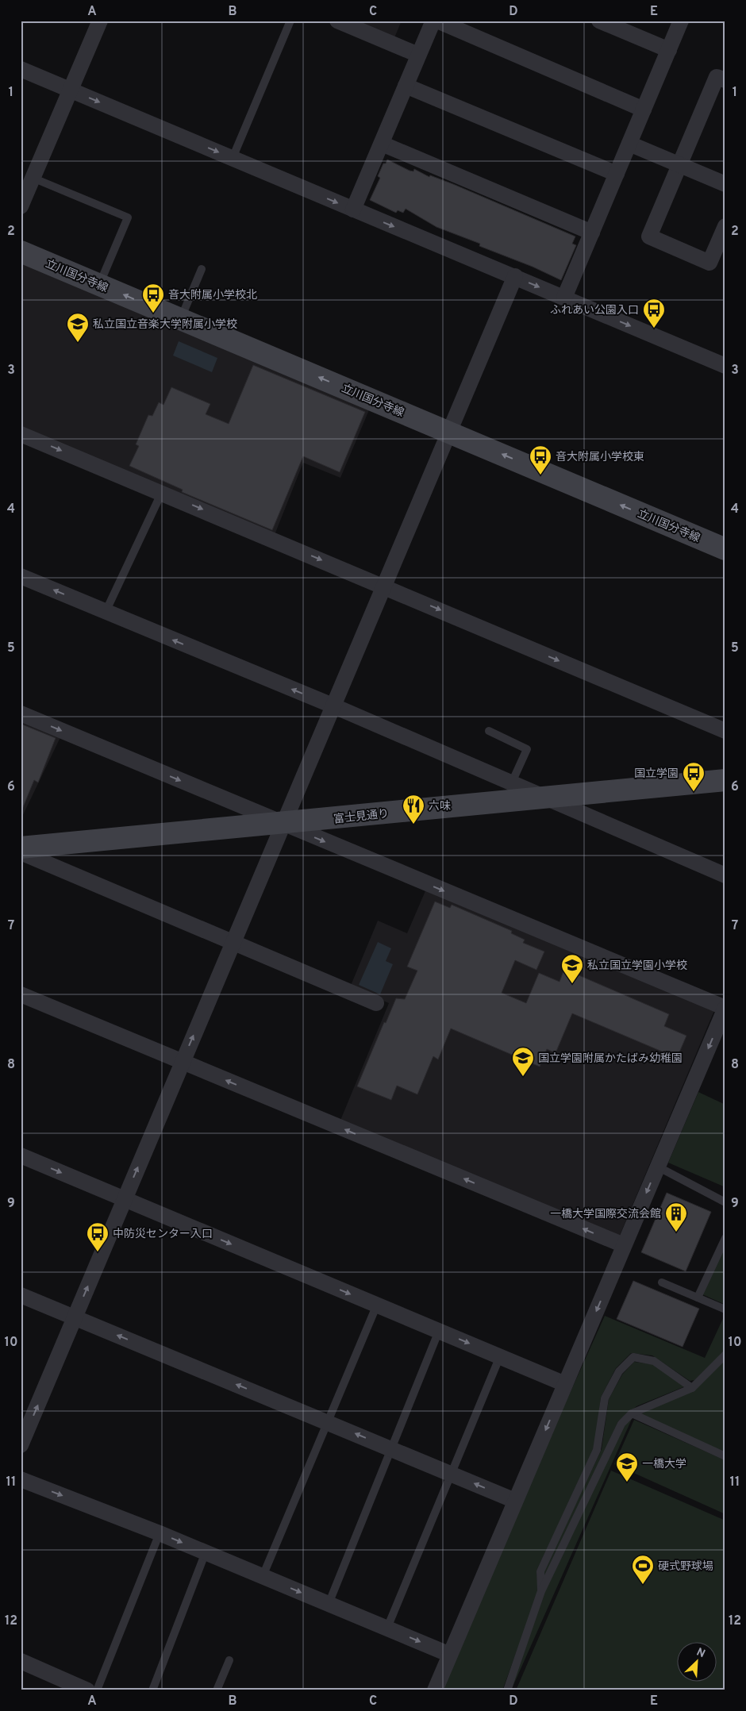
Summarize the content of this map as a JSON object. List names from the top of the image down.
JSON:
{
  "streets": {
    "main road": ["立川国分寺線", "富士見通り"]
  },
  "one_way": ["立川国分寺線"],
  "places": {
    "bus stop": [
      "音大附属小学校北",
      "ふれあい公園入口",
      "音大附属小学校東",
      "国立学園",
      "中防災センター入口"
    ],
    "school or university": [
      "私立国立音楽大学附属小学校",
      "私立国立学園小学校",
      "国立学園附属かたばみ幼稚園",
      "一橋大学"
    ],
    "restaurant": ["六味"],
    "building": ["一橋大学国際交流会館"],
    "sports": ["硬式野球場"]
  },
  "north": "top right",
  "grid": {
    "columns": [
      "A",
      "B",
      "C",
      "D",
      "E"
    ],
    "rows": [
      "1",
      "2",
      "3",
      "4",
      "5",
      "6",
      "7",
      "8",
      "9",
      "10",
      "11",
      "12"
    ]
  }
}
